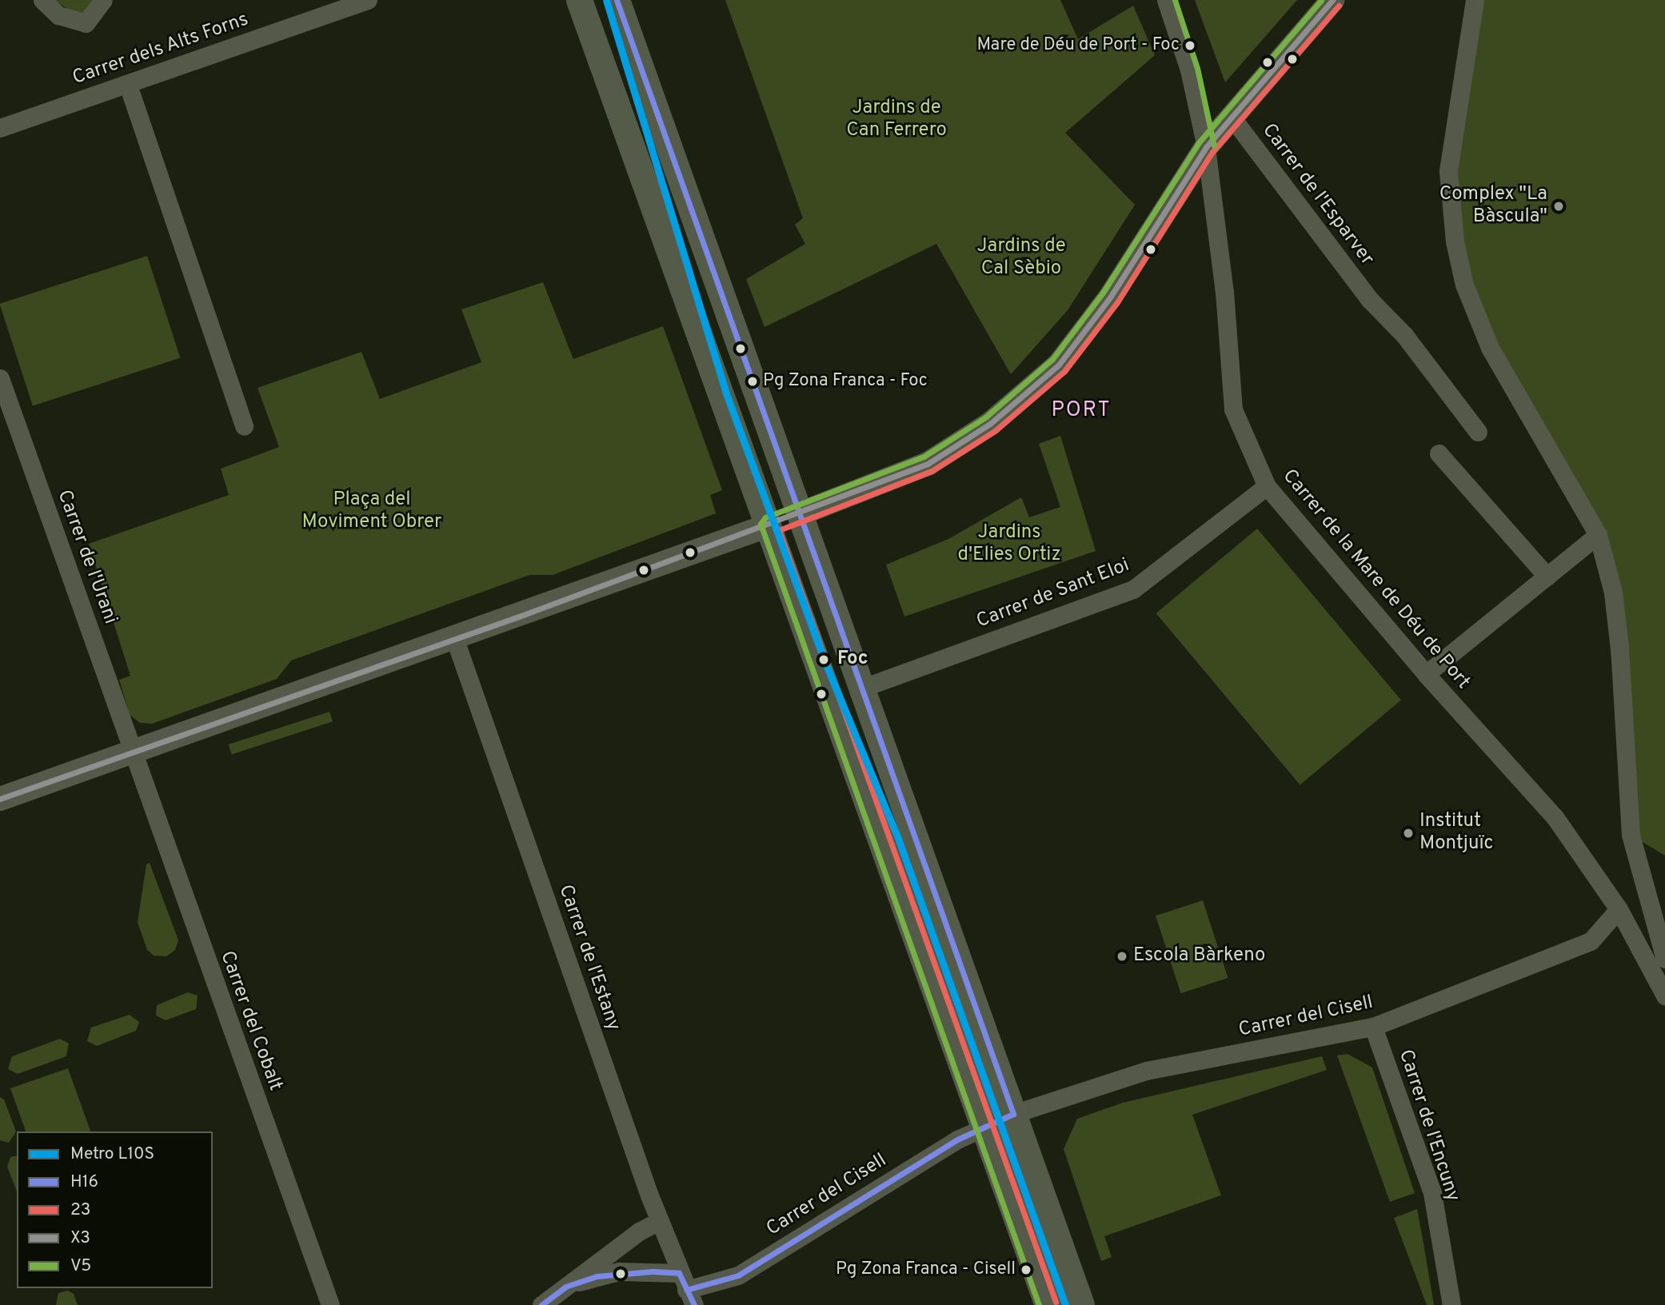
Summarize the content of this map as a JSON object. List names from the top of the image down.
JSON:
{
  "streets": {
    "street": [
      "Carrer dels Alts Forns",
      "Carrer de l'Esparver",
      "Carrer de l'Urani",
      "Carrer de la Mare de Déu de Port",
      "Carrer de Sant Eloi",
      "Carrer de l'Estany",
      "Carrer del Cisell",
      "Carrer del Cobalt",
      "Carrer de l'Encuny"
    ]
  },
  "crossings": [
    ["Carrer de l'Urani", "Carrer del Cobalt"],
    ["Carrer de la Mare de Déu de Port", "Carrer de Sant Eloi"],
    ["Carrer de la Mare de Déu de Port", "Carrer del Cisell"],
    ["Carrer de l'Estany", "Carrer del Cisell"],
    ["Carrer del Cisell", "Carrer de l'Encuny"]
  ],
  "districts": ["PORT"],
  "parks": [
    "Jardins de Can Ferrero",
    "Jardins de Cal Sèbio",
    "Plaça del Moviment Obrer",
    "Jardins d'Elies Ortiz"
  ],
  "places": [
    "Mare de Déu de Port - Foc",
    "Complex \"La Bàscula\"",
    "Pg Zona Franca - Foc",
    "Foc",
    "Institut Montjuïc",
    "Escola Bàrkeno",
    "Pg Zona Franca - Cisell"
  ],
  "lines": [
    "metro line L10S",
    "transit line H16",
    "transit line X3",
    "transit line V5",
    "transit line 23"
  ],
  "legend": [
    "Metro L10S",
    "H16",
    "23",
    "X3",
    "V5"
  ]
}
